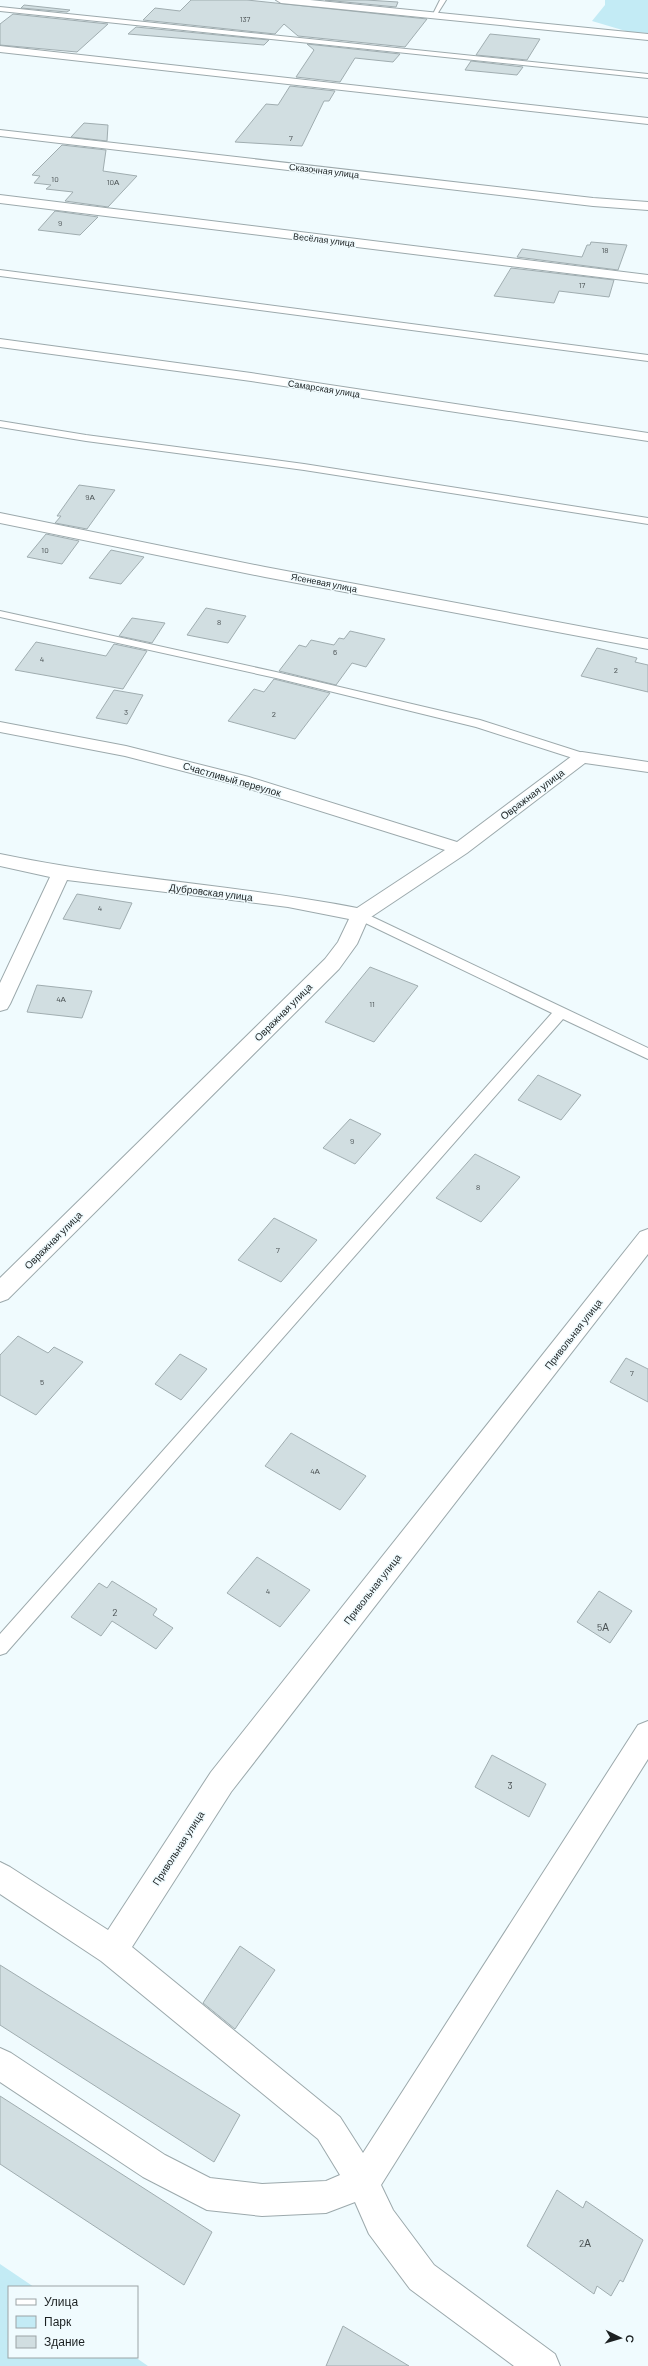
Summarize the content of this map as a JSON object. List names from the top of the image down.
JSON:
{
  "streets": {
    "street": [
      "Сказочная улица",
      "Весёлая улица",
      "Самарская улица",
      "Ясеневая улица",
      "Счастливый переулок",
      "Овражная улица",
      "Дубровская улица",
      "Привольная улица"
    ]
  },
  "crossings": [
    ["Счастливый переулок", "Овражная улица"],
    ["Овражная улица", "Дубровская улица"]
  ],
  "house_numbers": [
    "137",
    "7",
    "10",
    "10А",
    "9",
    "18",
    "17",
    "9А",
    "10",
    "8",
    "6",
    "4",
    "2",
    "3",
    "2",
    "4",
    "4А",
    "11",
    "9",
    "8",
    "7",
    "7",
    "5",
    "4А",
    "4",
    "2",
    "5А",
    "3",
    "2А"
  ],
  "legend": ["Улица", "Парк", "Здание"],
  "north": "right"
}
